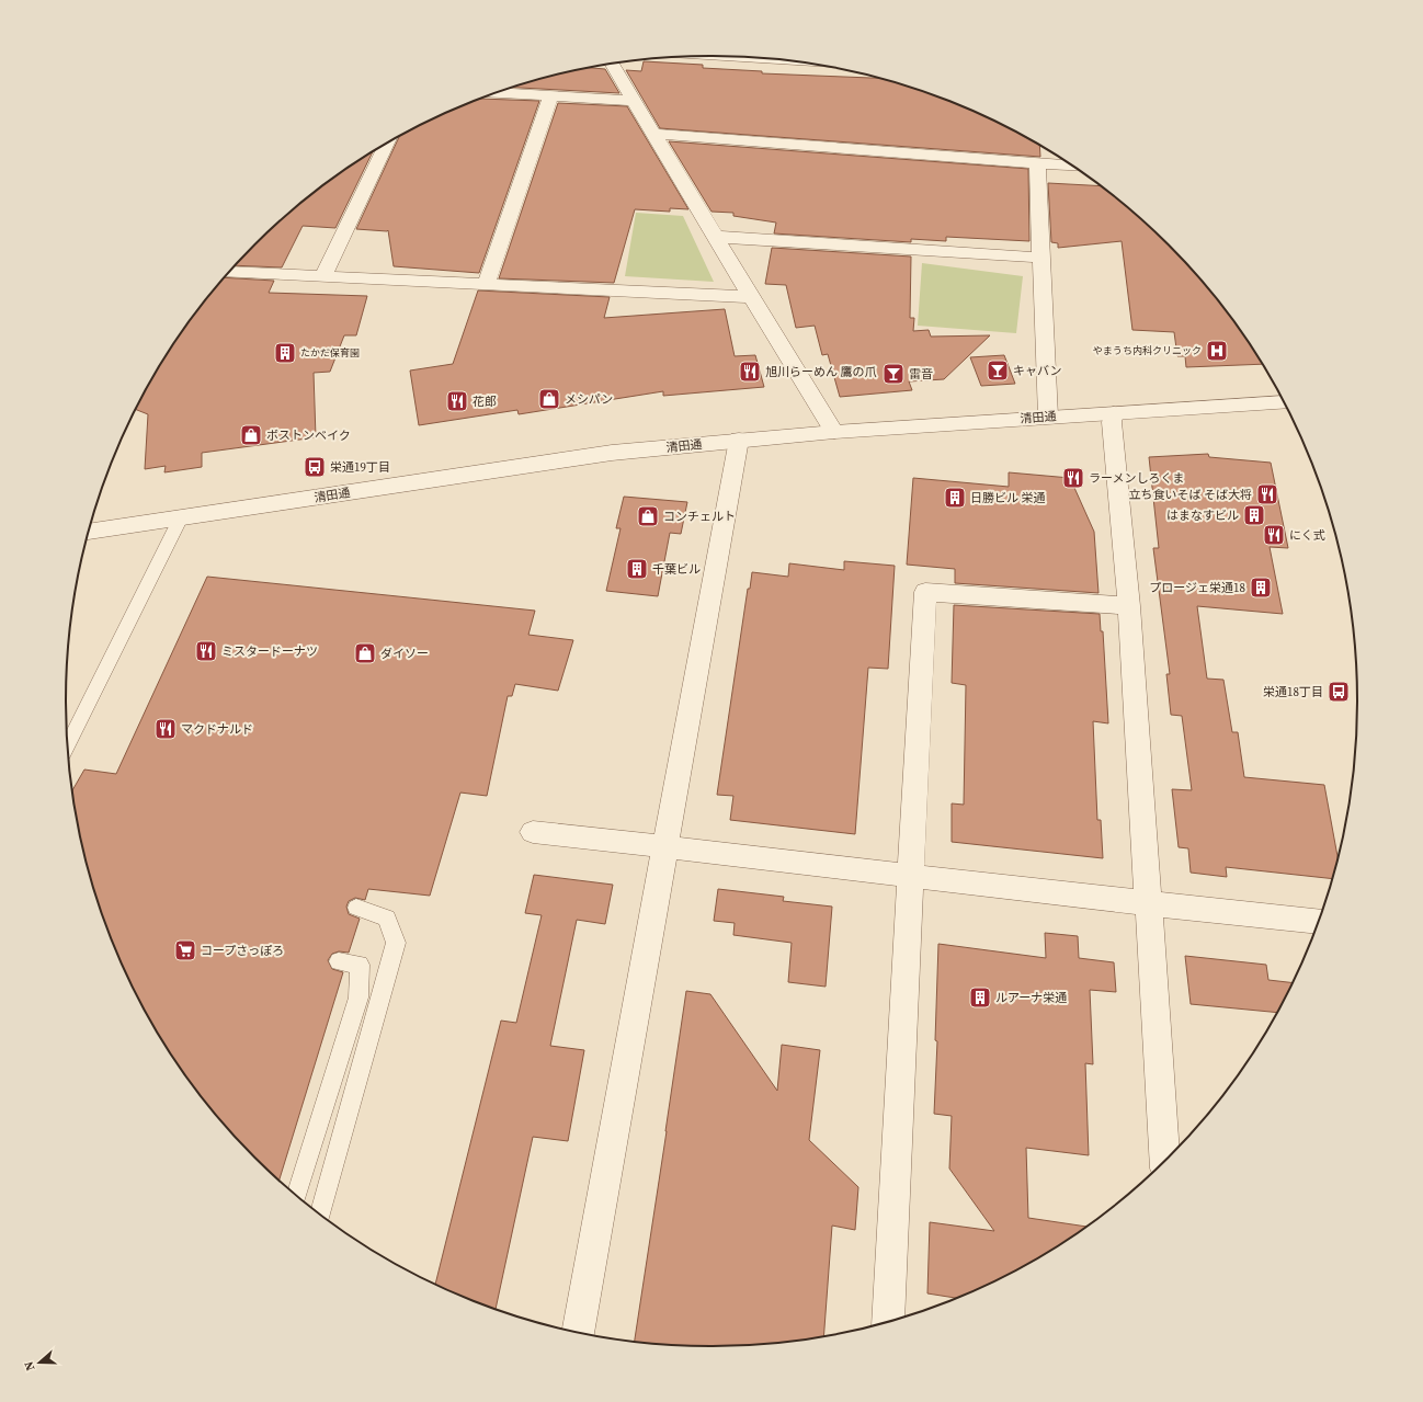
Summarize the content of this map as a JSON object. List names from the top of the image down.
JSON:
{
  "streets": {
    "street": ["清田通"]
  },
  "places": {
    "hospital": ["やまうち内科クリニック"],
    "building": [
      "たかだ保育園",
      "日勝ビル 栄通",
      "はまなすビル",
      "千葉ビル",
      "プロージェ栄通18",
      "ルアーナ栄通"
    ],
    "bar": ["キャバン", "雷音"],
    "restaurant": [
      "旭川らーめん 鷹の爪",
      "花郎",
      "ラーメンしろくま",
      "立ち食いそば そば大将",
      "にく式",
      "ミスタードーナツ",
      "マクドナルド"
    ],
    "shop": [
      "メシパン",
      "ボストンベイク",
      "コンチェルト",
      "ダイソー"
    ],
    "bus stop": ["栄通19丁目", "栄通18丁目"],
    "supermarket": ["コープさっぽろ"]
  },
  "north": "left"
}
